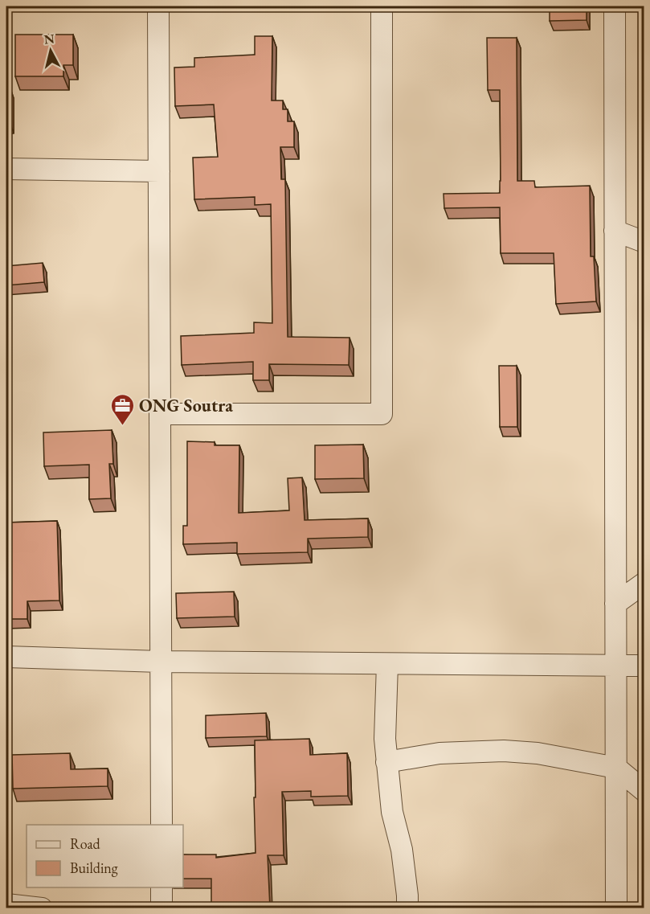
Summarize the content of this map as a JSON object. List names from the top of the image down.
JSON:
{
  "places": {
    "office": ["ONG Soutra"]
  },
  "legend": ["Road", "Building"],
  "north": "top"
}
